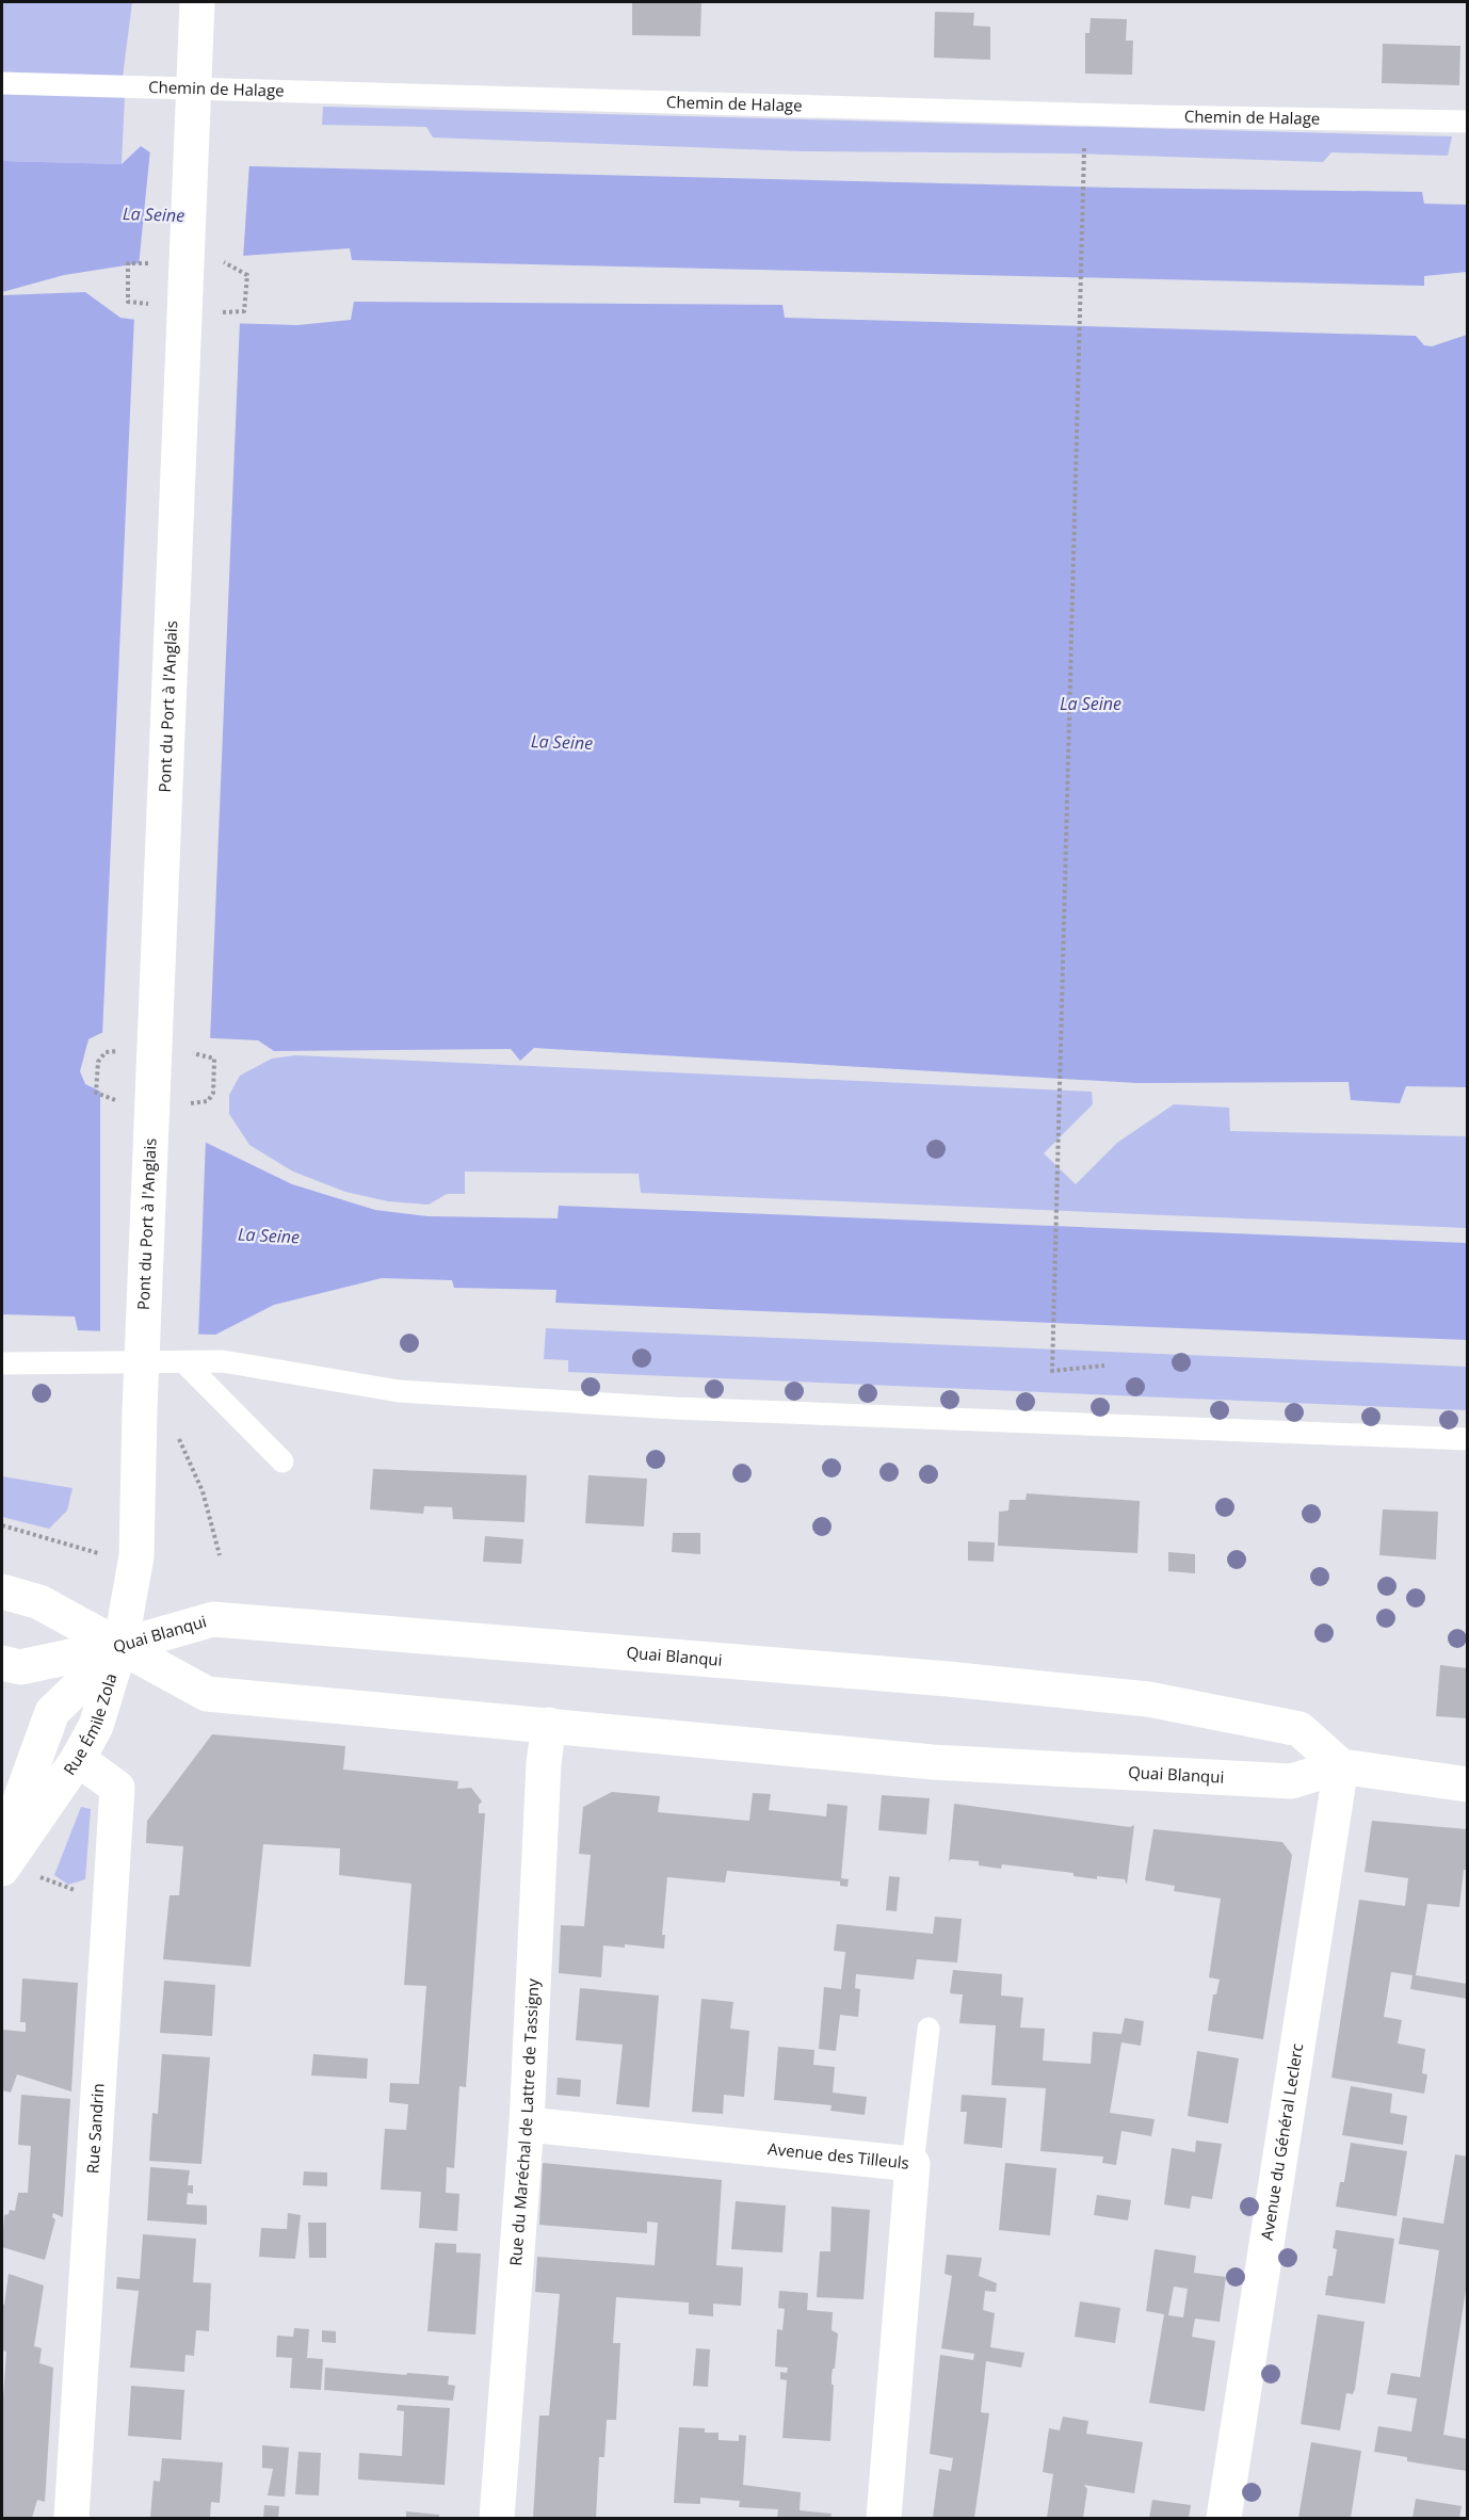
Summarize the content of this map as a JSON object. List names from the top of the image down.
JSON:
{
  "streets": {
    "main road": [
      "Pont du Port à l'Anglais",
      "Quai Blanqui",
      "Rue Émile Zola",
      "Rue du Maréchal de Lattre de Tassigny",
      "Rue Sandrin",
      "Avenue du Général Leclerc",
      "Avenue des Tilleuls"
    ],
    "lane": ["Chemin de Halage"]
  },
  "crossings": [
    ["Pont du Port à l'Anglais", "Quai Blanqui"],
    ["Pont du Port à l'Anglais", "Rue Émile Zola"],
    ["Quai Blanqui", "Rue Émile Zola"],
    ["Quai Blanqui", "Rue du Maréchal de Lattre de Tassigny"],
    ["Quai Blanqui", "Avenue du Général Leclerc"],
    ["Rue Émile Zola", "Rue Sandrin"],
    ["Rue du Maréchal de Lattre de Tassigny", "Avenue des Tilleuls"]
  ],
  "water": ["La Seine"]
}
